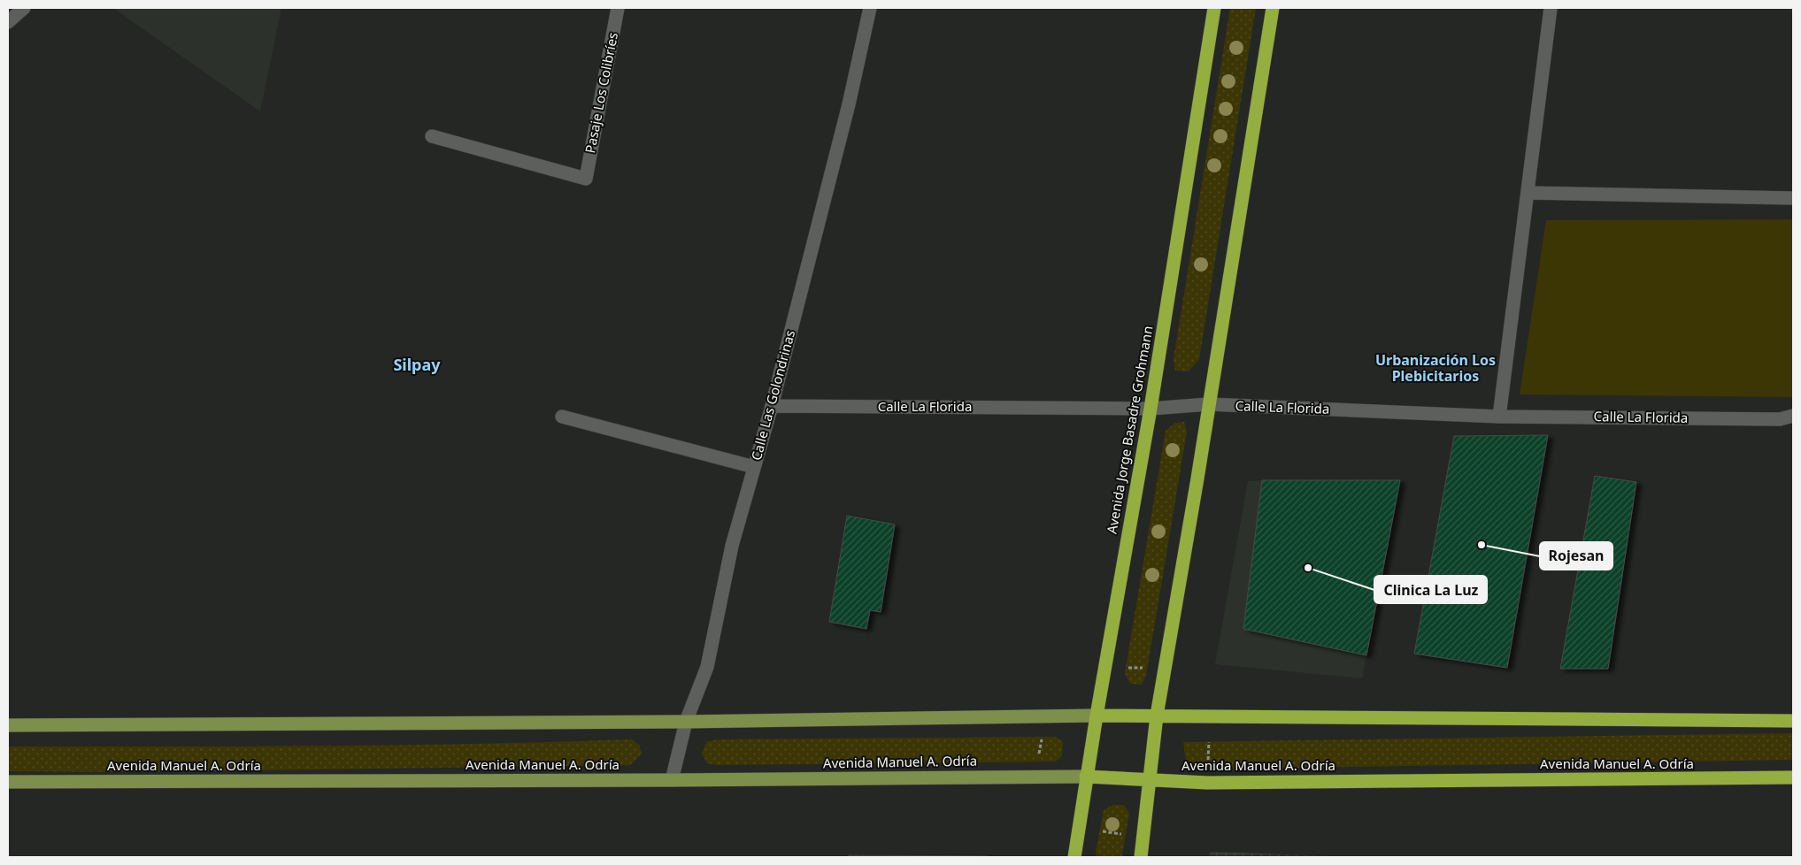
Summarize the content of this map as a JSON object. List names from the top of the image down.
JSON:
{
  "streets": {
    "highway": ["Avenida Jorge Basadre Grohmann", "Avenida Manuel A. Odría"],
    "street": ["Pasaje Los Colibríes", "Calle Las Golondrinas", "Calle La Florida"]
  },
  "crossings": [
    ["Calle Las Golondrinas", "Calle La Florida"],
    ["Calle Las Golondrinas", "Avenida Manuel A. Odría"],
    ["Calle La Florida", "Avenida Jorge Basadre Grohmann"],
    ["Avenida Jorge Basadre Grohmann", "Avenida Manuel A. Odría"]
  ],
  "districts": ["Urbanización Los Plebicitarios", "Silpay"],
  "places": ["Rojesan", "Clinica La Luz"]
}
